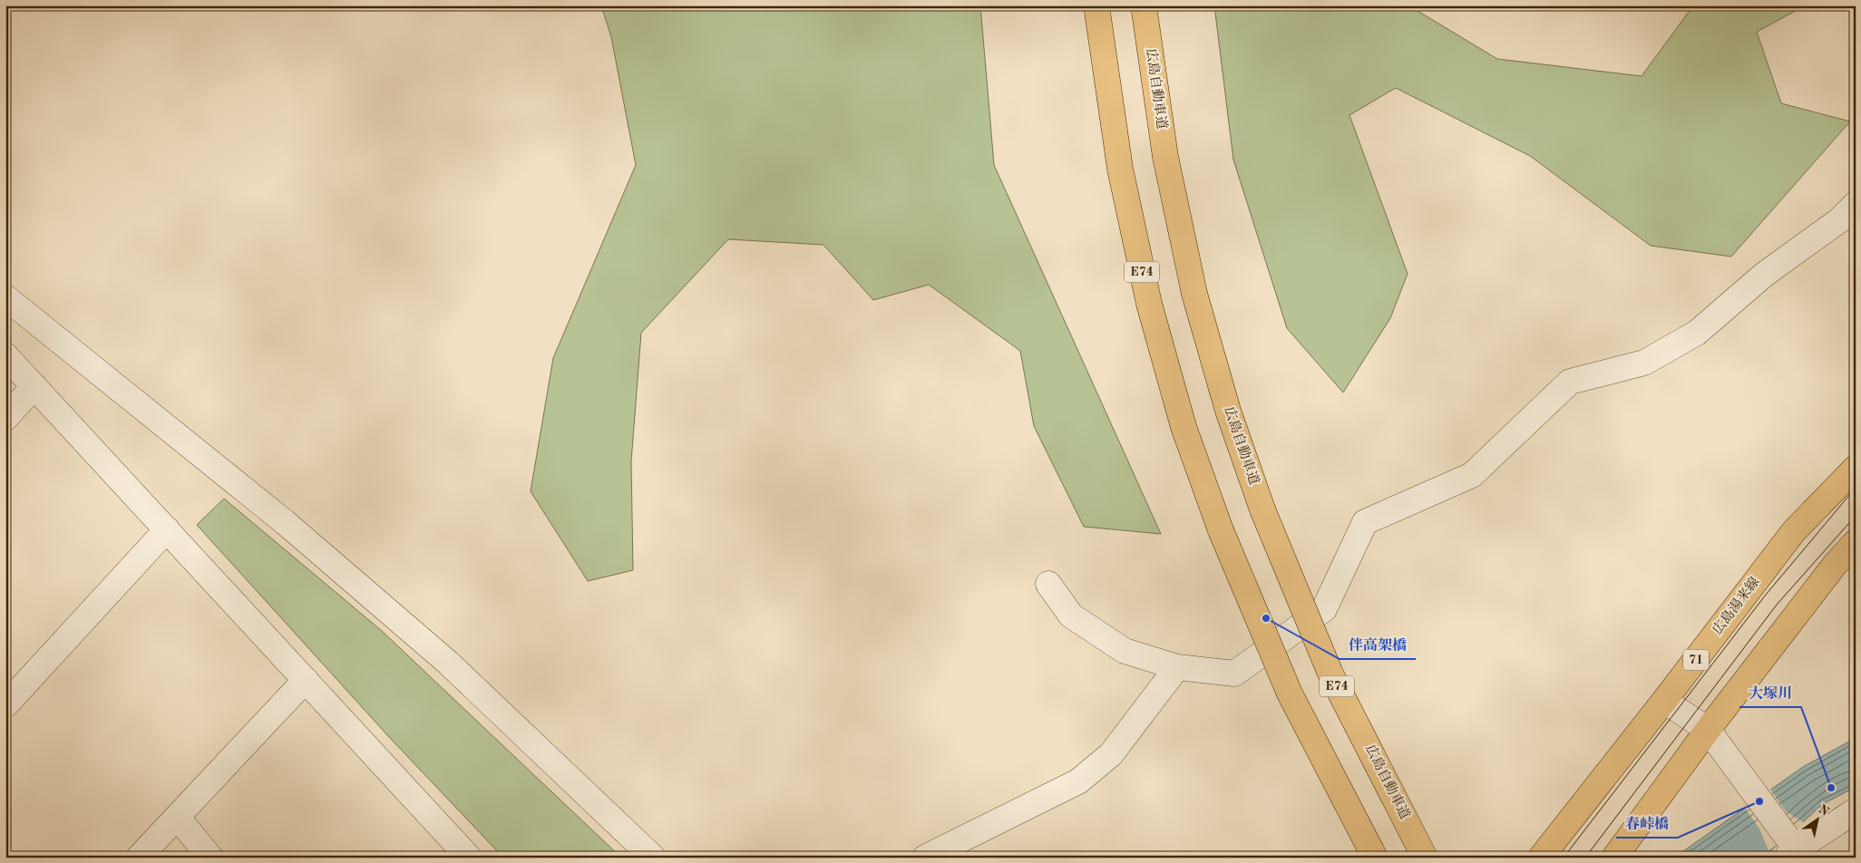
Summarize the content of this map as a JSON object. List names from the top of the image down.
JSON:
{
  "streets": {
    "main road": [
      "広島自動車道",
      "E74",
      "広島湯来線",
      "71"
    ]
  },
  "places": ["伴高架橋", "大塚川", "春峠橋"],
  "north": "top right"
}
